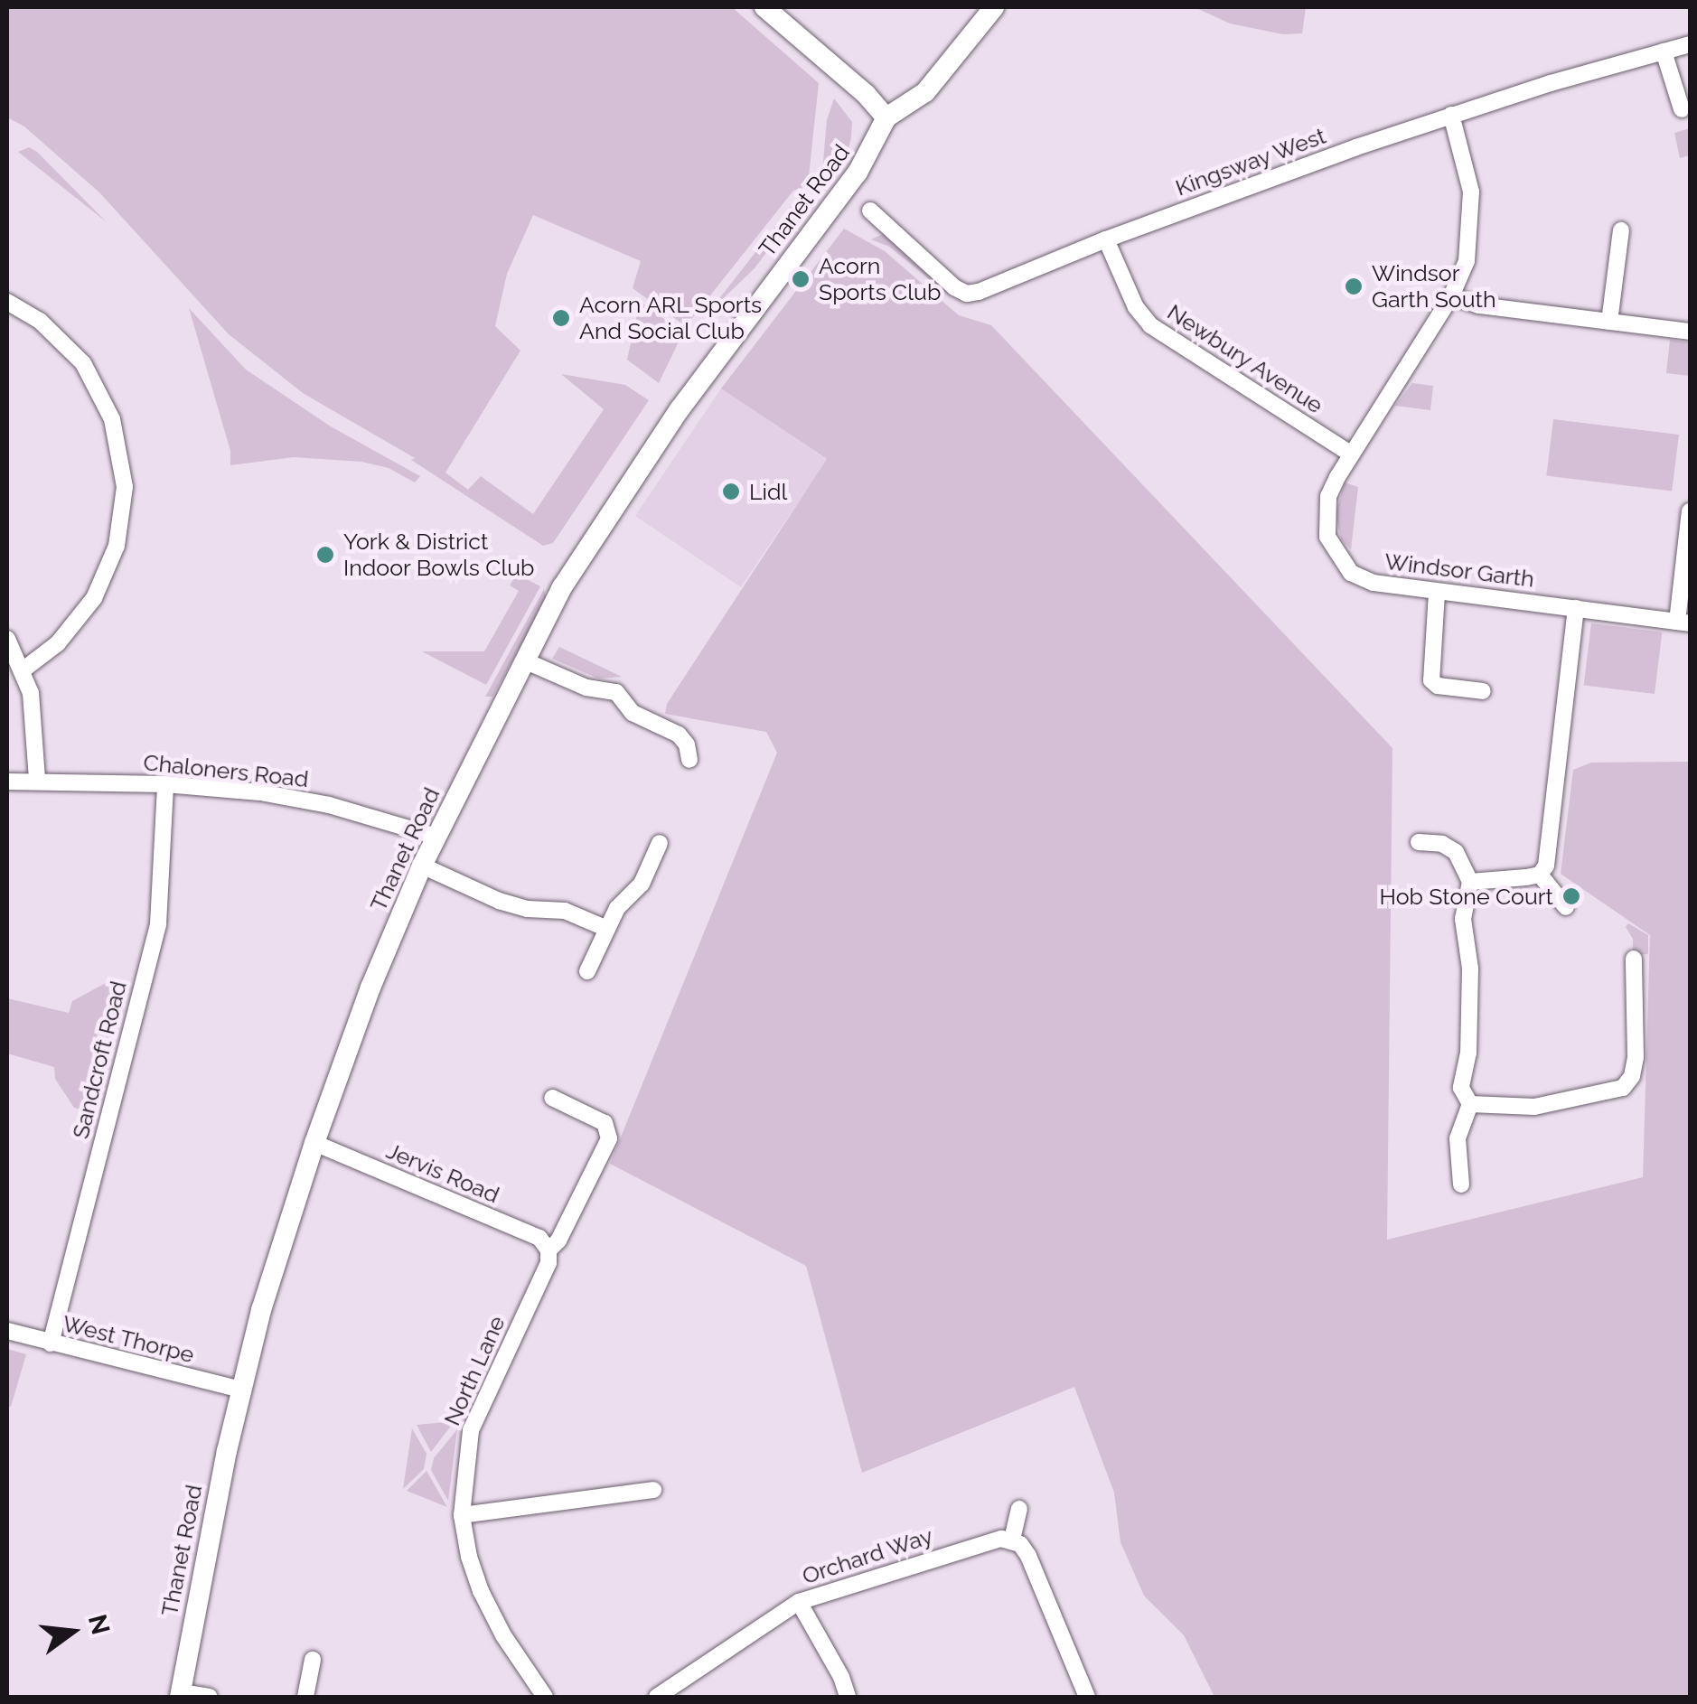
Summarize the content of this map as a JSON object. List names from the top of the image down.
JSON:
{
  "streets": {
    "street": [
      "Kingsway West",
      "Thanet Road",
      "Newbury Avenue",
      "Windsor Garth",
      "Chaloners Road",
      "Sandcroft Road",
      "Jervis Road",
      "West Thorpe",
      "North Lane",
      "Orchard Way"
    ]
  },
  "crossings": [
    ["Kingsway West", "Newbury Avenue"],
    ["Kingsway West", "Windsor Garth"],
    ["Thanet Road", "Chaloners Road"],
    ["Thanet Road", "Jervis Road"],
    ["Thanet Road", "West Thorpe"],
    ["Newbury Avenue", "Windsor Garth"],
    ["Chaloners Road", "Sandcroft Road"],
    ["Sandcroft Road", "West Thorpe"],
    ["Jervis Road", "North Lane"]
  ],
  "places": [
    "Acorn Sports Club",
    "Windsor Garth South",
    "Acorn ARL Sports And Social Club",
    "Lidl",
    "York & District Indoor Bowls Club",
    "Hob Stone Court"
  ],
  "north": "right"
}
